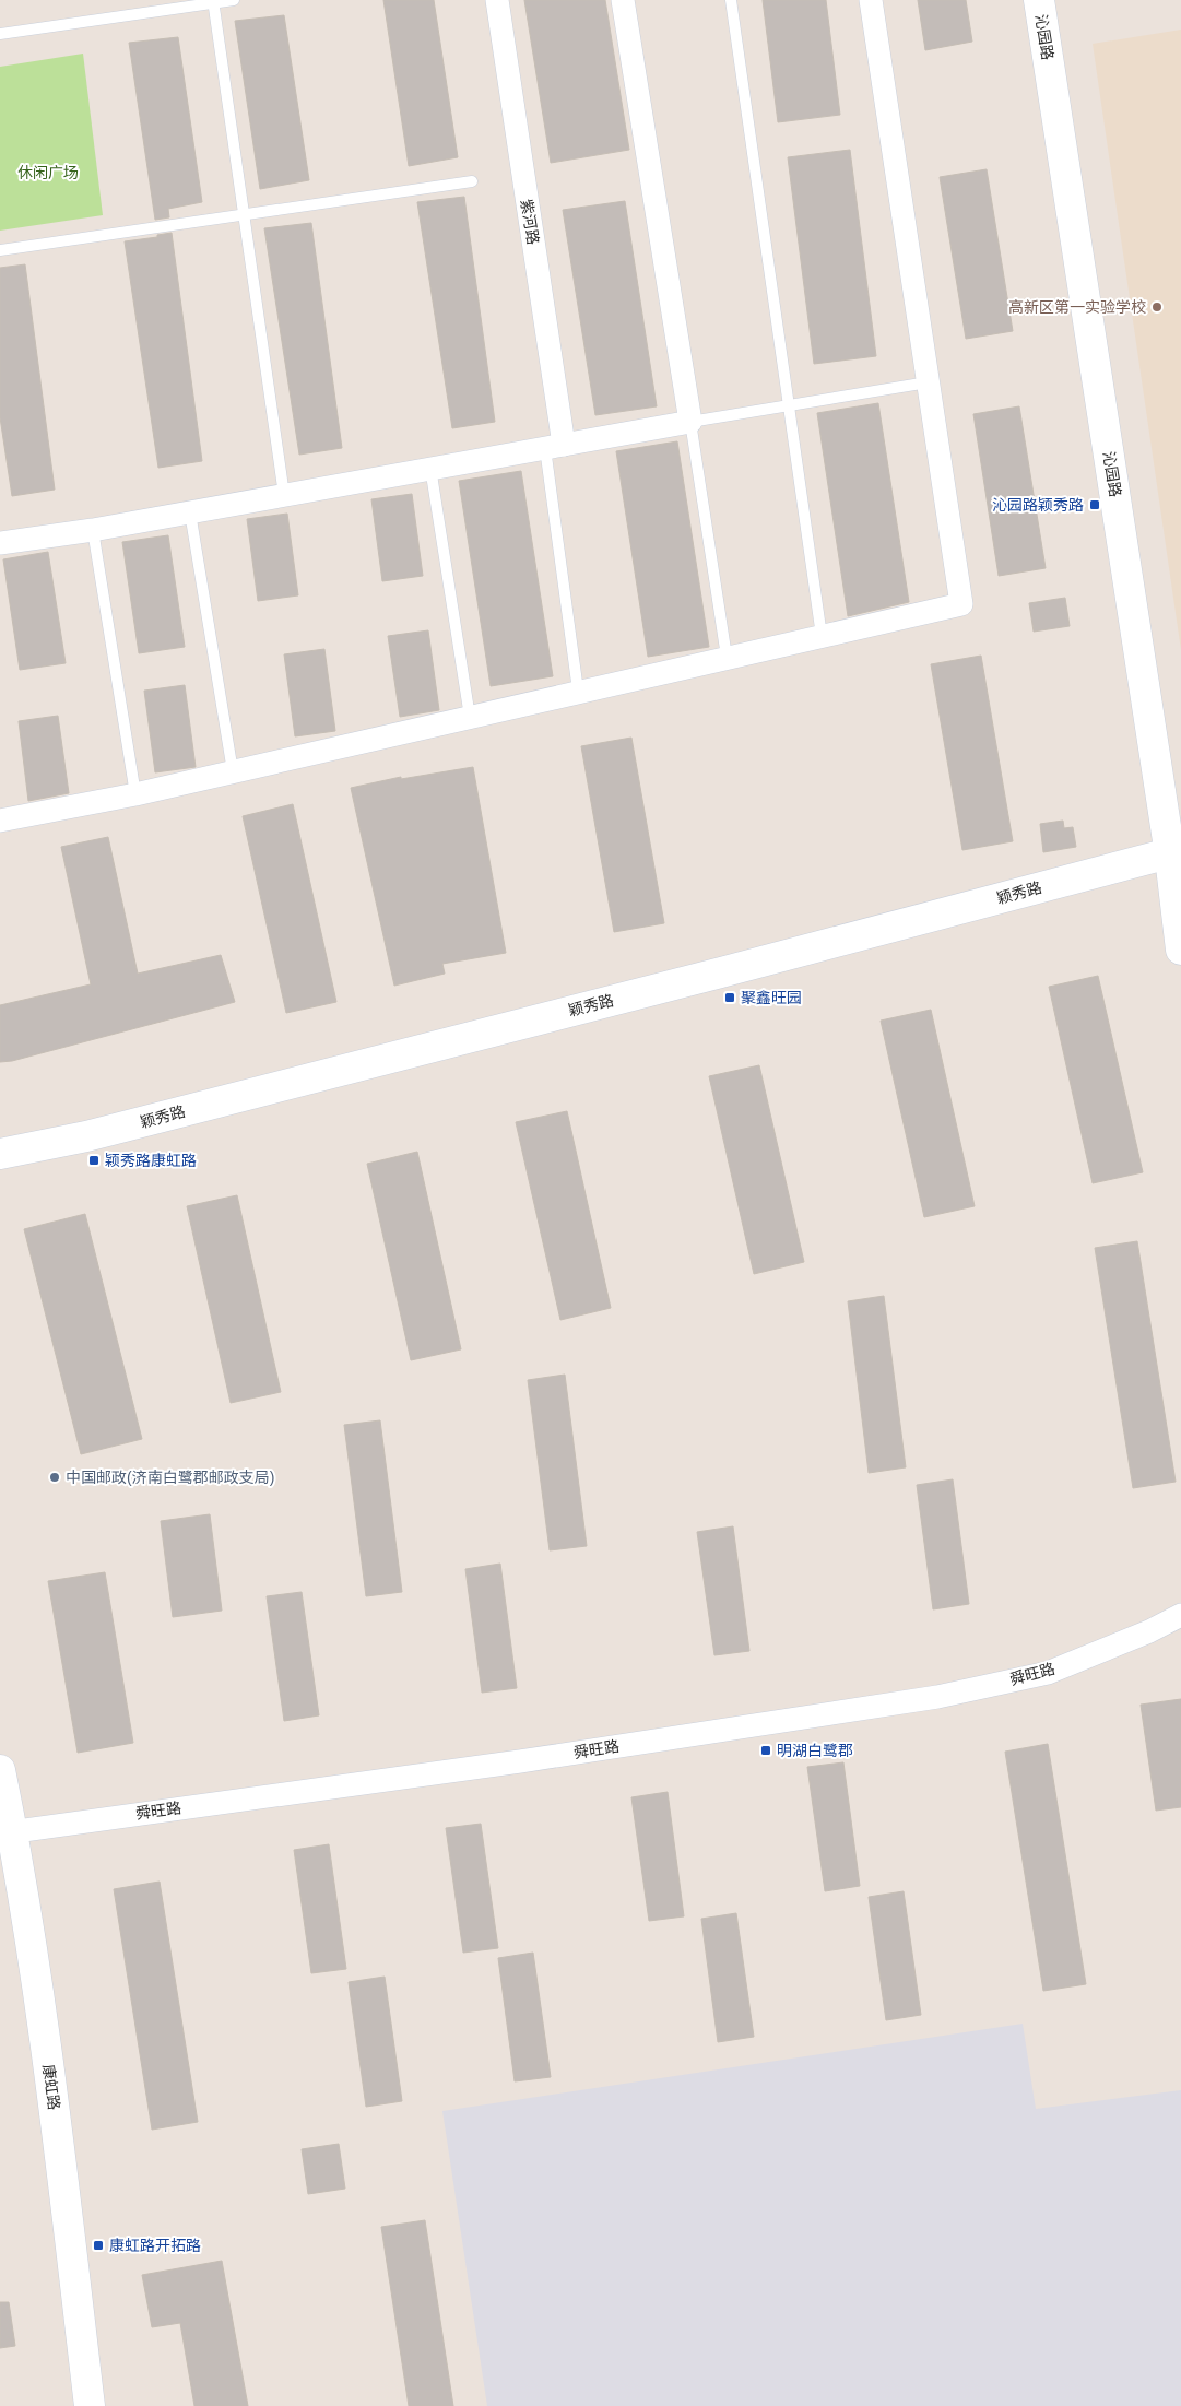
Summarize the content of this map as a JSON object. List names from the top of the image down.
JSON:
{
  "streets": {
    "main road": ["沁园路", "颖秀路", "康虹路"],
    "street": ["紫河路", "舜旺路"]
  },
  "crossings": [
    ["沁园路", "颖秀路"],
    ["舜旺路", "康虹路"]
  ],
  "parks": ["休闲广场"],
  "places": {
    "other": ["高新区第一实验学校", "中国邮政(济南白鹭郡邮政支局)"],
    "transit": [
      "沁园路颖秀路",
      "聚鑫旺园",
      "颖秀路康虹路",
      "明湖白鹭郡",
      "康虹路开拓路"
    ]
  }
}
